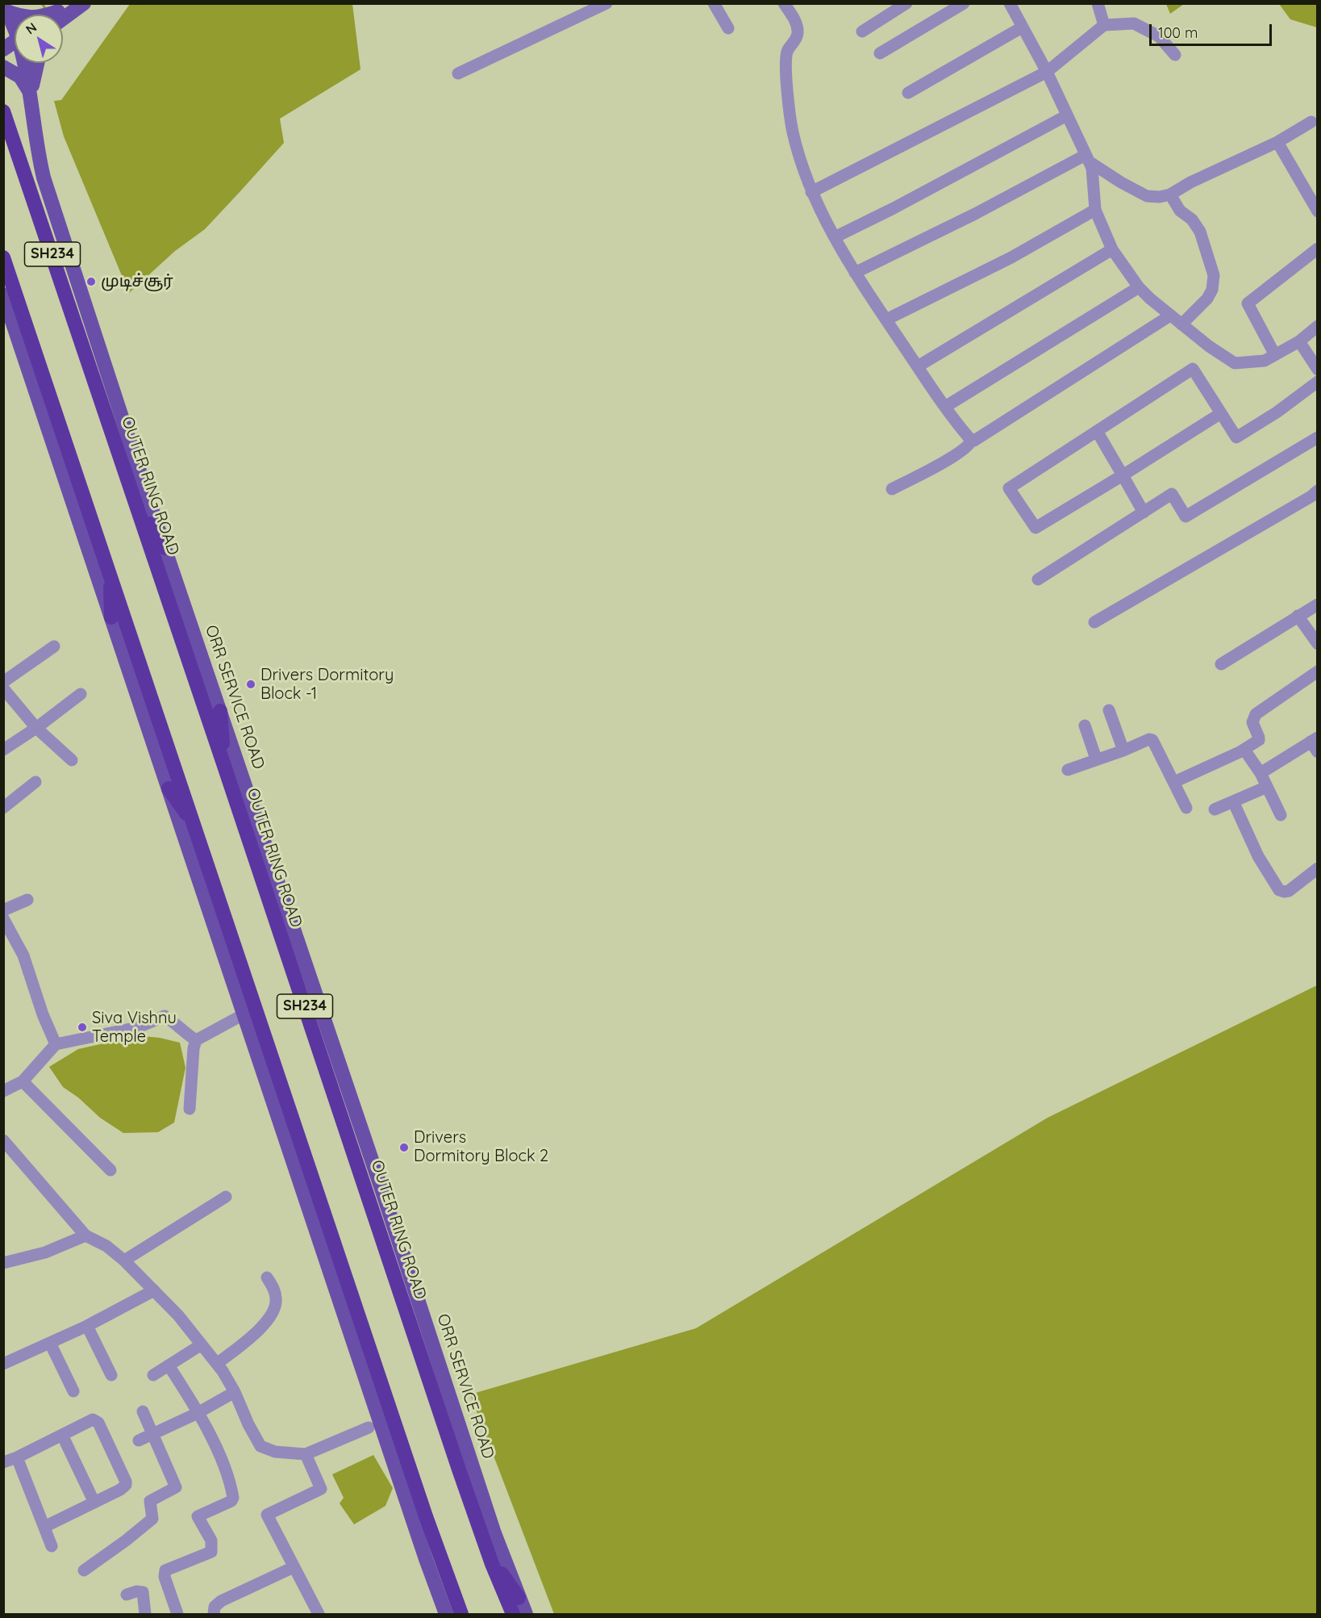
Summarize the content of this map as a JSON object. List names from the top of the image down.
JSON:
{
  "streets": {
    "highway": ["SH234", "OUTER RING ROAD"],
    "main road": ["ORR SERVICE ROAD"]
  },
  "places": [
    "முடிச்சூர்",
    "Drivers Dormitory Block -1",
    "Siva Vishnu Temple",
    "Drivers Dormitory Block 2"
  ],
  "scale_bar": "100 m",
  "north": "top left"
}
